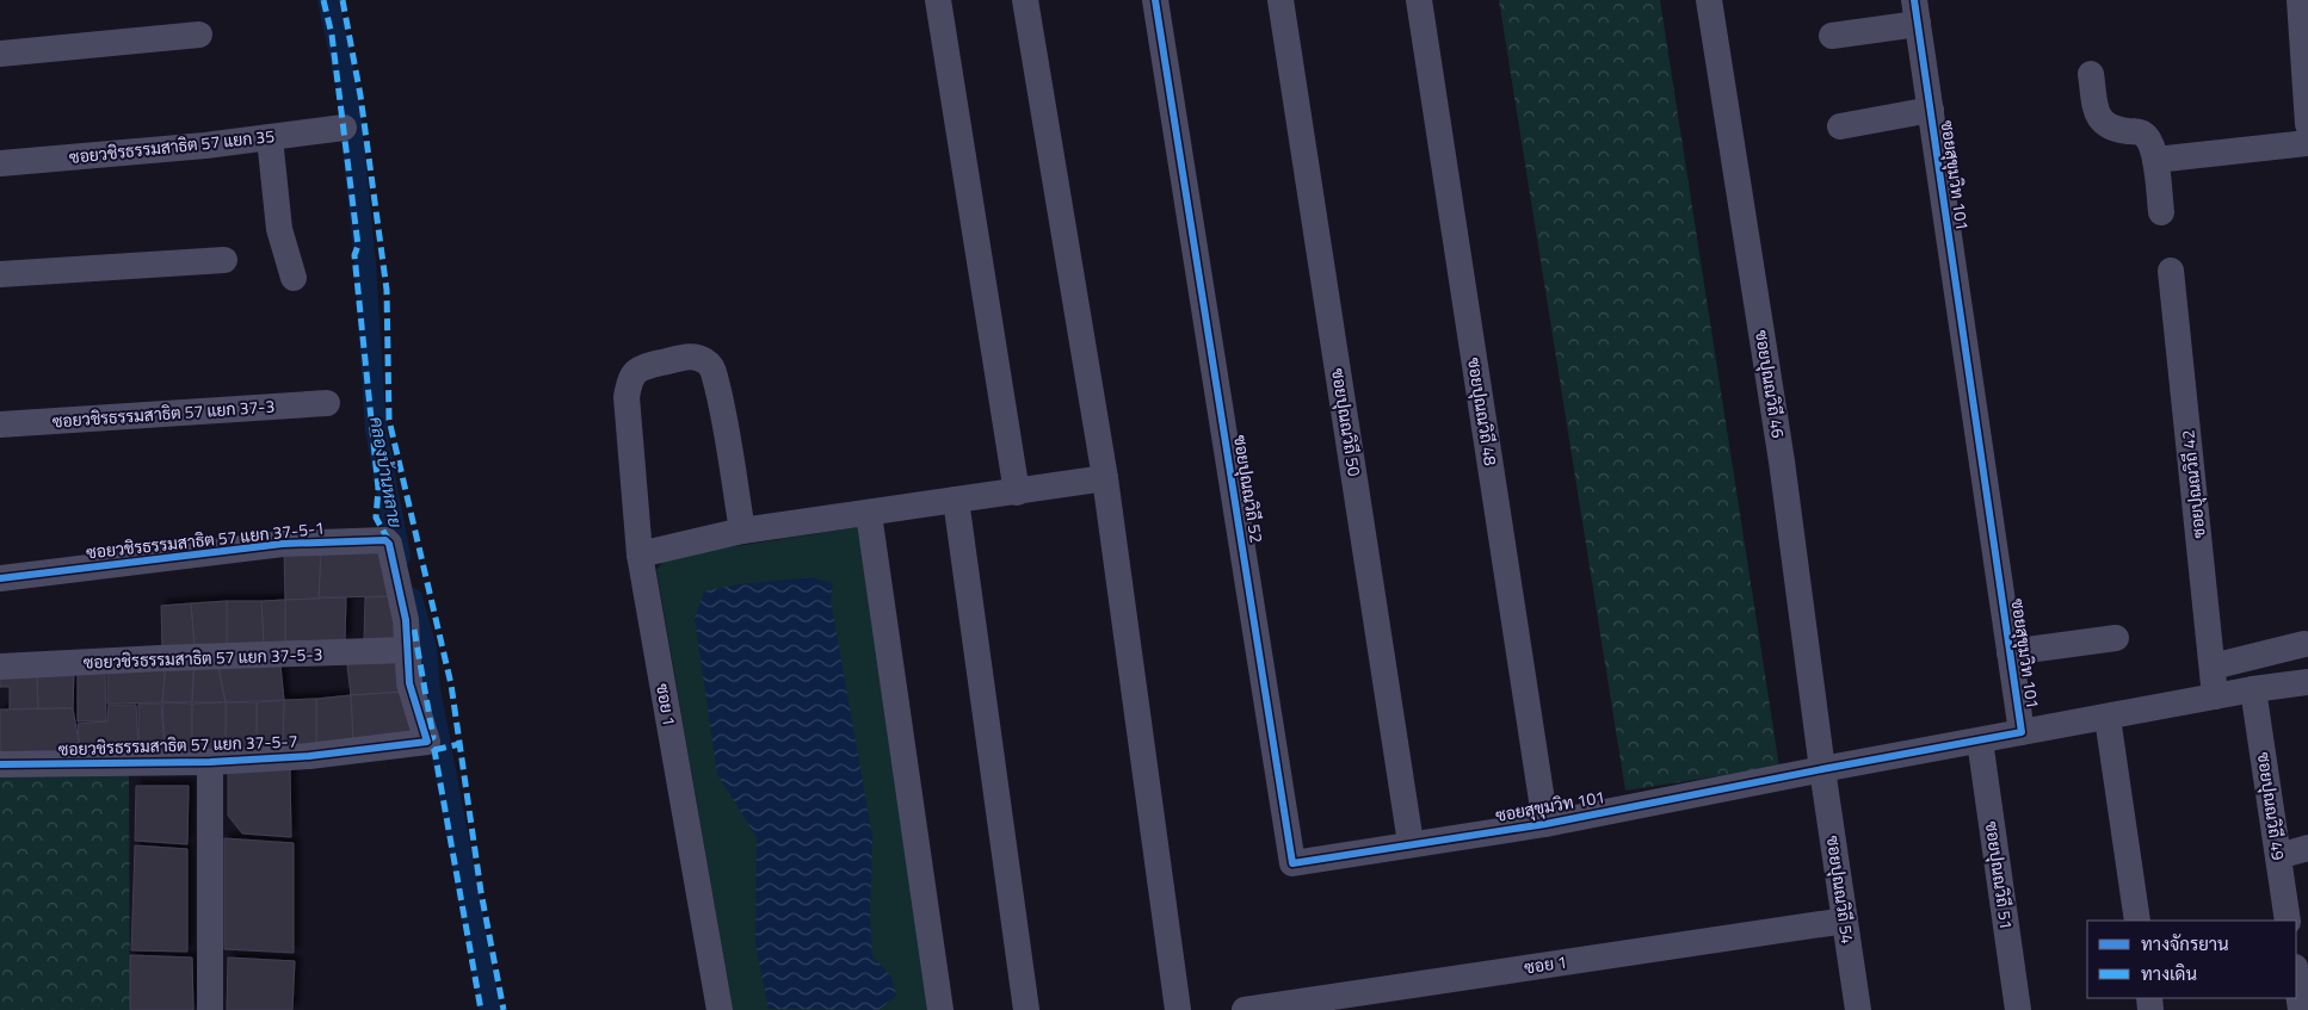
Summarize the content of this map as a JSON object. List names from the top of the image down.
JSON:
{
  "streets": {
    "street": [
      "ซอยวชิรธรรมสาธิต 57 แยก 35",
      "ซอยสุขุมวิท 101",
      "ซอยปุณณวิถี 46",
      "ซอยปุณณวิถี 48",
      "ซอยวชิรธรรมสาธิต 57 แยก 37-3",
      "ซอยปุณณวิถี 50",
      "ซอยปุณณวิถี 42",
      "ซอยปุณณวิถี 52",
      "ซอยวชิรธรรมสาธิต 57 แยก 37-5-1",
      "ซอยวชิรธรรมสาธิต 57 แยก 37-5-3",
      "ซอย 1",
      "ซอยวชิรธรรมสาธิต 57 แยก 37-5-7",
      "ซอยปุณณวิถี 49",
      "ซอยปุณณวิถี 51",
      "ซอยปุณณวิถี 54"
    ]
  },
  "crossings": [
    ["ซอยสุขุมวิท 101", "ซอยปุณณวิถี 46"],
    ["ซอยสุขุมวิท 101", "ซอยปุณณวิถี 48"],
    ["ซอยสุขุมวิท 101", "ซอยปุณณวิถี 50"],
    ["ซอยสุขุมวิท 101", "ซอยปุณณวิถี 52"],
    ["ซอยสุขุมวิท 101", "ซอยปุณณวิถี 51"],
    ["ซอยสุขุมวิท 101", "ซอยปุณณวิถี 54"],
    ["ซอยปุณณวิถี 46", "ซอยปุณณวิถี 54"],
    ["ซอยปุณณวิถี 50", "ซอยปุณณวิถี 52"],
    ["ซอยวชิรธรรมสาธิต 57 แยก 37-5-1", "ซอยวชิรธรรมสาธิต 57 แยก 37-5-3"],
    ["ซอยวชิรธรรมสาธิต 57 แยก 37-5-1", "ซอยวชิรธรรมสาธิต 57 แยก 37-5-7"],
    ["ซอย 1", "ซอยปุณณวิถี 54"]
  ],
  "water": ["คลองบ้านหลาย"],
  "legend": ["ทางจักรยาน", "ทางเดิน"]
}
